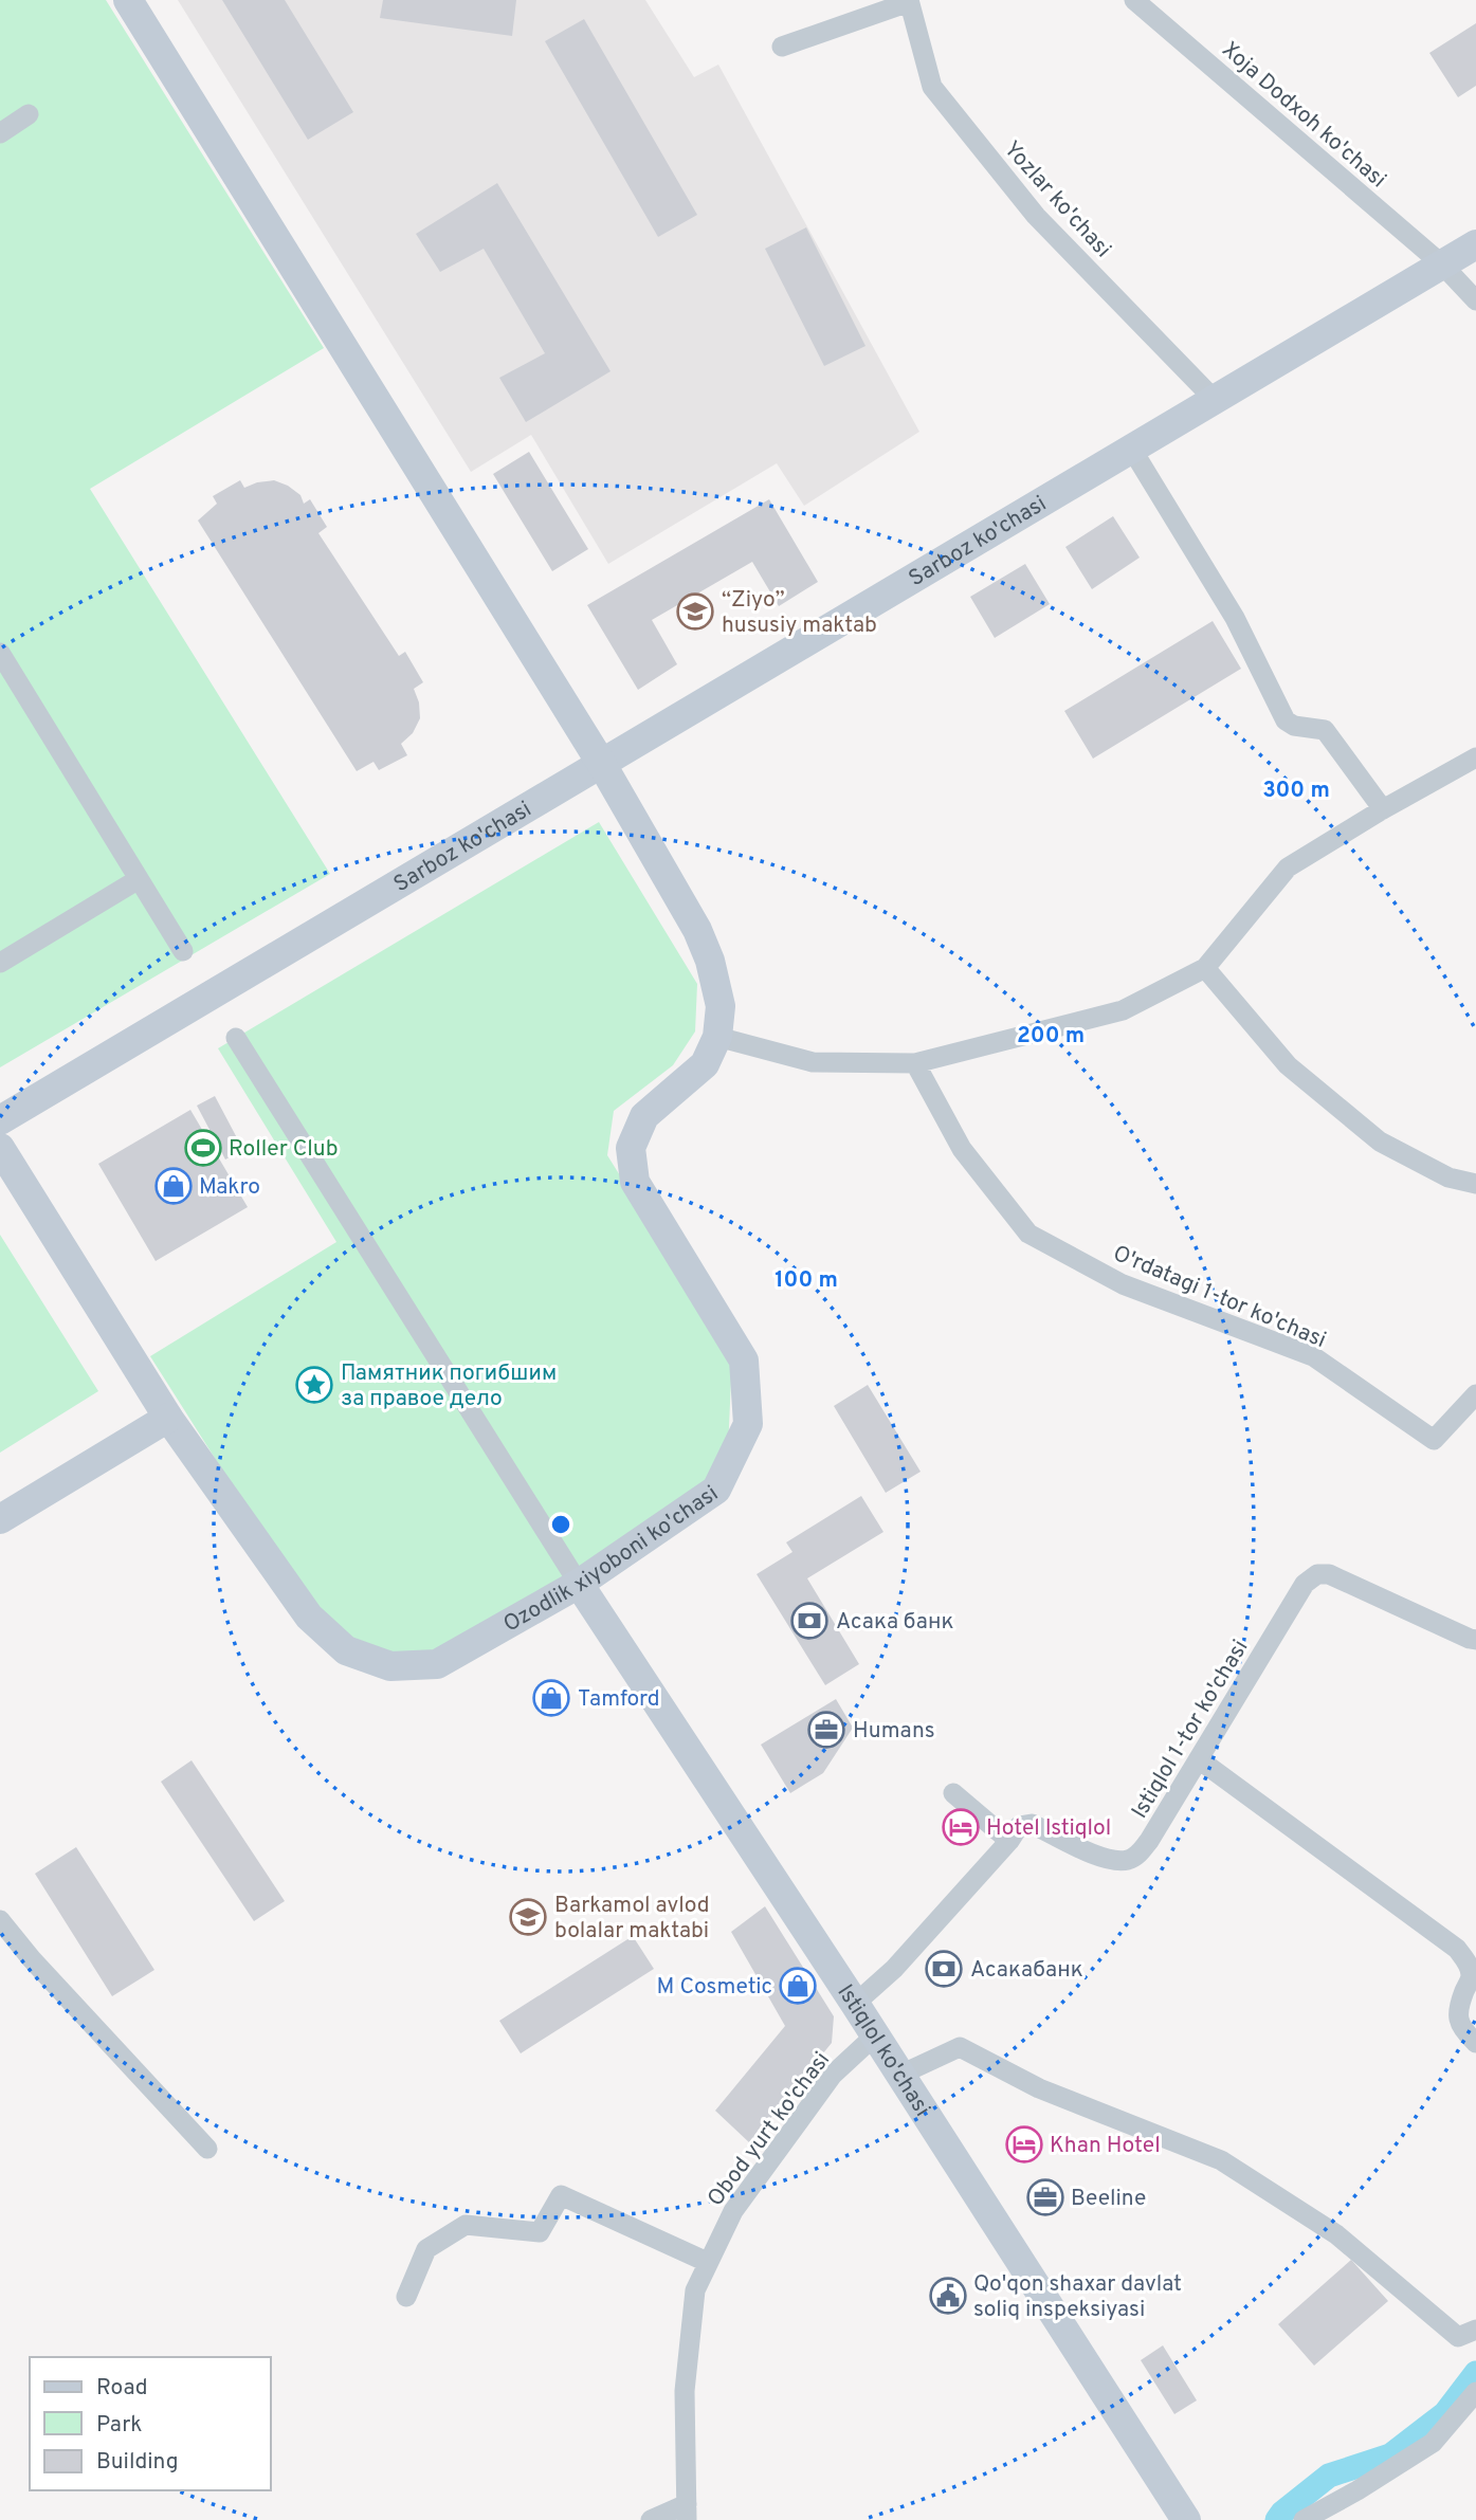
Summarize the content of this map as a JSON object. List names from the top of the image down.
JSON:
{
  "streets": {
    "main road": ["Sarboz ko'chasi", "Ozodlik xiyoboni ko'chasi", "Istiqlol ko'chasi"],
    "street": [
      "Xoja Dodxoh ko'chasi",
      "Yozlar ko'chasi",
      "O'rdatagi 1-tor ko'chasi",
      "Istiqlol 1-tor ko'chasi",
      "Obod yurt ko'chasi"
    ]
  },
  "crossings": [
    ["Xoja Dodxoh ko'chasi", "Sarboz ko'chasi"],
    ["Yozlar ko'chasi", "Sarboz ko'chasi"],
    ["Sarboz ko'chasi", "Ozodlik xiyoboni ko'chasi"],
    ["Ozodlik xiyoboni ko'chasi", "Istiqlol ko'chasi"],
    ["Istiqlol 1-tor ko'chasi", "Istiqlol ko'chasi"],
    ["Istiqlol ko'chasi", "Obod yurt ko'chasi"]
  ],
  "places": {
    "school or university": ["“Ziyo” hususiy maktab", "Barkamol avlod bolalar maktabi"],
    "sports": ["Roller Club"],
    "shop": ["Makro", "Tamford", "M Cosmetic"],
    "place": ["Памятник погибшим за правое дело"],
    "bank": ["Асака банк", "Асакабанк"],
    "office": ["Humans", "Beeline"],
    "hotel": ["Hotel Istiqlol", "Khan Hotel"],
    "public building": ["Qo'qon shaxar davlat soliq inspeksiyasi"]
  },
  "legend": ["Road", "Park", "Building"],
  "rings": ["300 m", "200 m", "100 m"]
}
